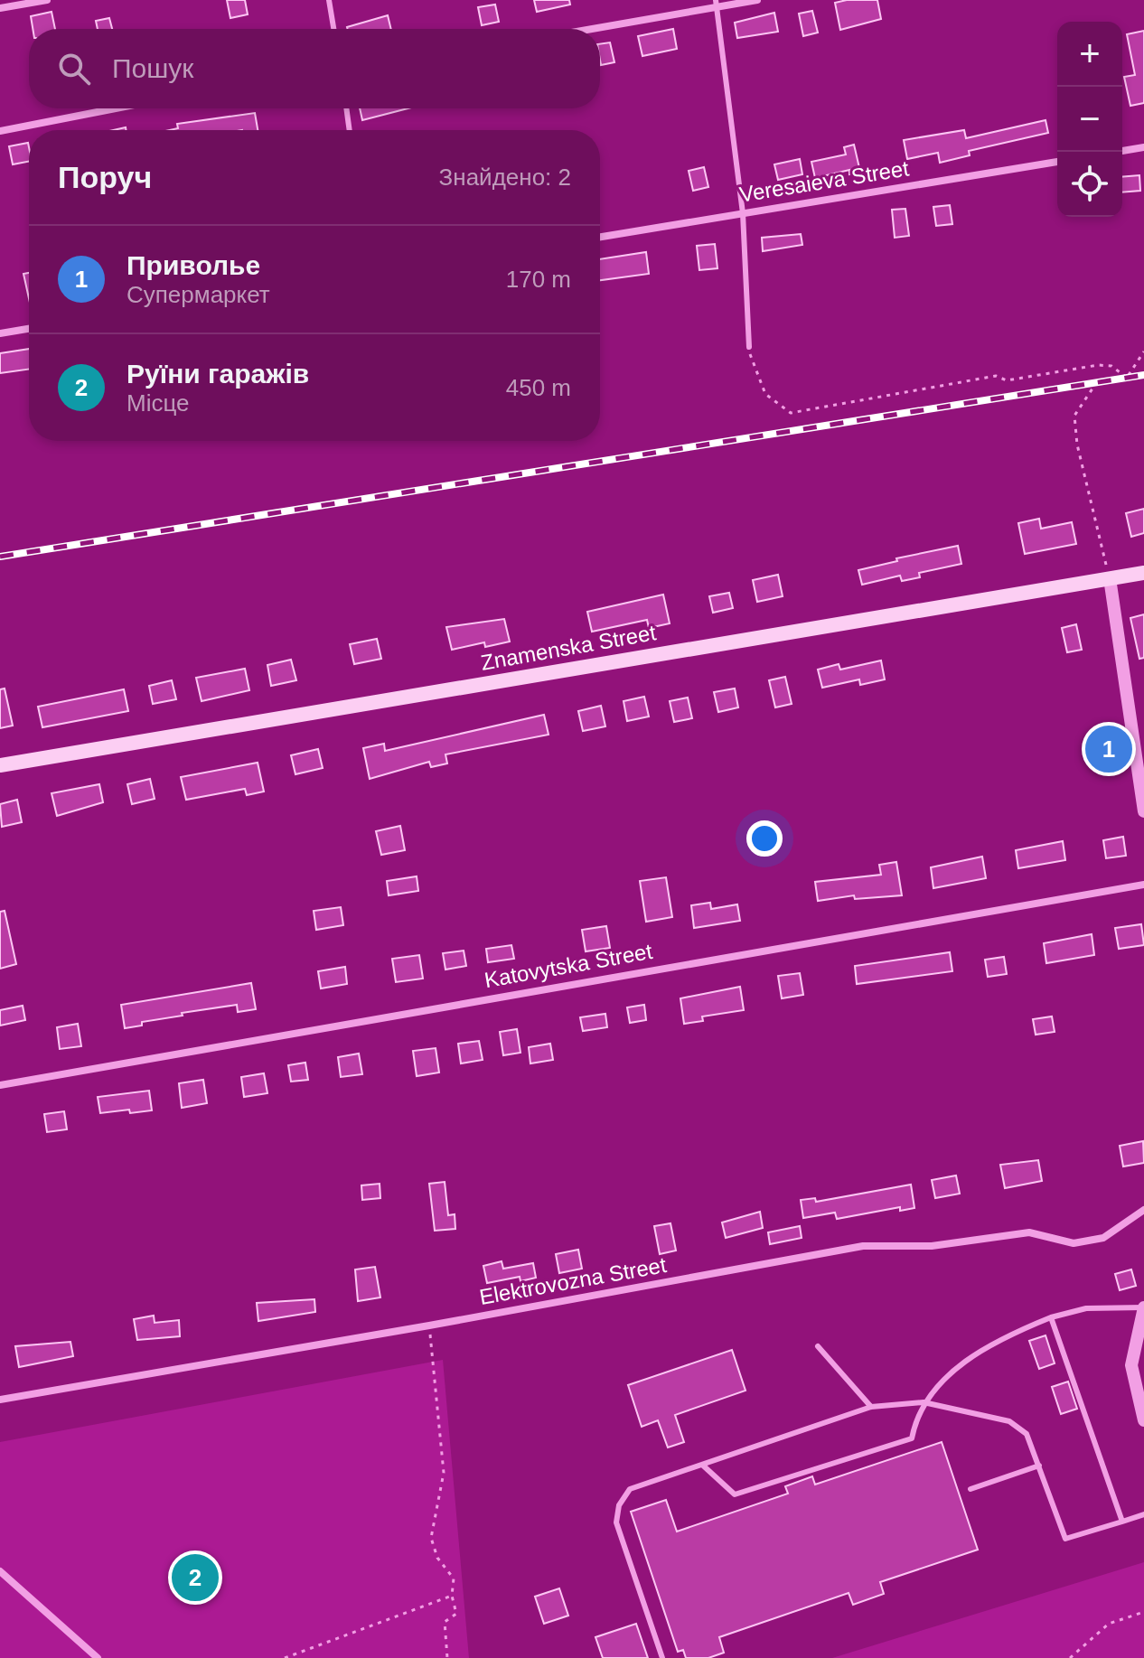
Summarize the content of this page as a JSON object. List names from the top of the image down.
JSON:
{
  "streets": {
    "main road": ["Znamenska Street"],
    "street": ["Veresaieva Street", "Katovytska Street", "Elektrovozna Street"]
  },
  "page": {
    "map_buttons": ["+", "−"],
    "search": "Пошук",
    "heading": ["Поруч", "Знайдено: 2"],
    "list": [
      {
        "mark": "1",
        "name": "Приволье",
        "note": "Супермаркет",
        "value": "170 m"
      },
      {
        "mark": "2",
        "name": "Руїни гаражів",
        "note": "Місце",
        "value": "450 m"
      }
    ],
    "pins": ["1", "2"]
  }
}
